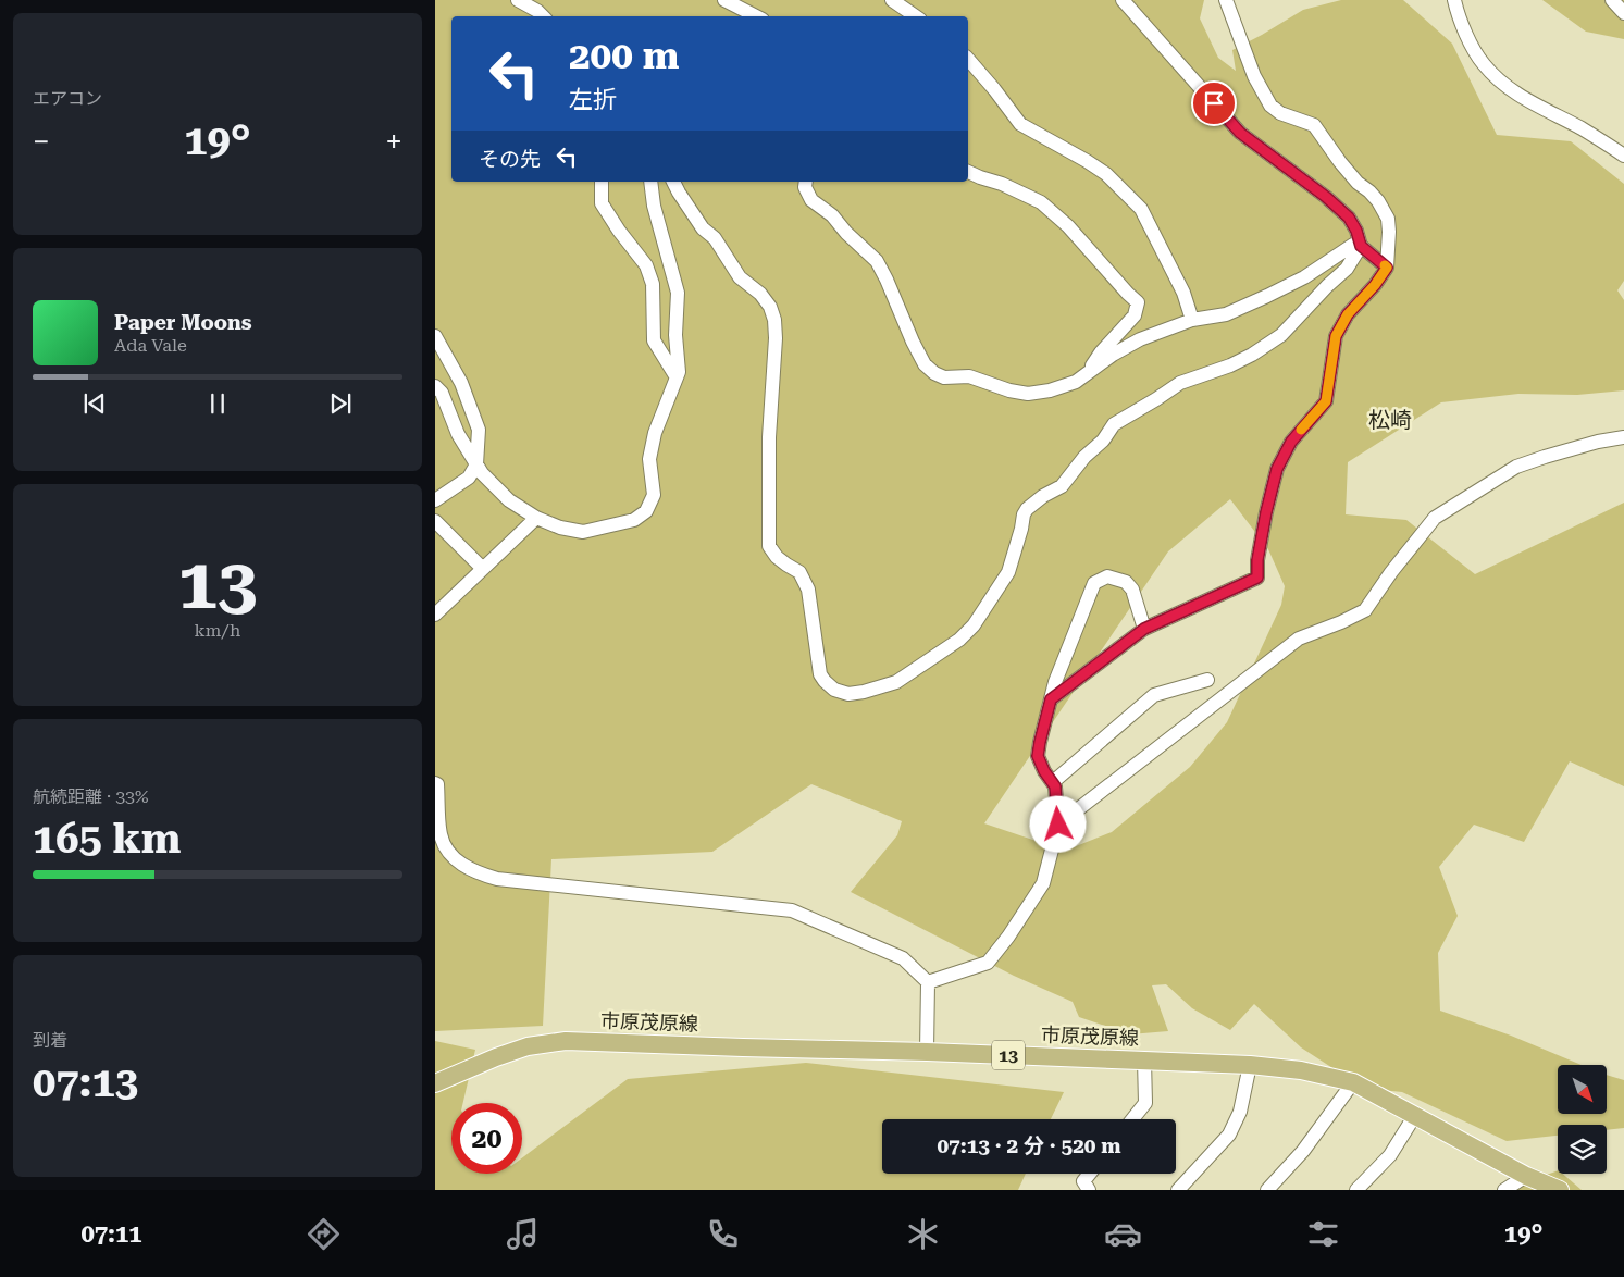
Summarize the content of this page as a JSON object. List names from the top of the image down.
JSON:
{
  "streets": {
    "main road": ["市原茂原線", "13"]
  },
  "districts": ["松崎"],
  "north": "bottom right",
  "page": {
    "tile": [
      "エアコン",
      ["13", "km/h"],
      ["航続距離 · 33%", "165 km"],
      ["到着", "07:13"]
    ],
    "turn": ["200 m", "左折"],
    "heat": ["−", "19°", "+"],
    "then": "その先",
    "song": ["Paper Moons", "Ada Vale"],
    "limit": "20",
    "trip": "07:13 · 2 分 · 520 m",
    "tabs": ["07:11", "19°"]
  }
}
